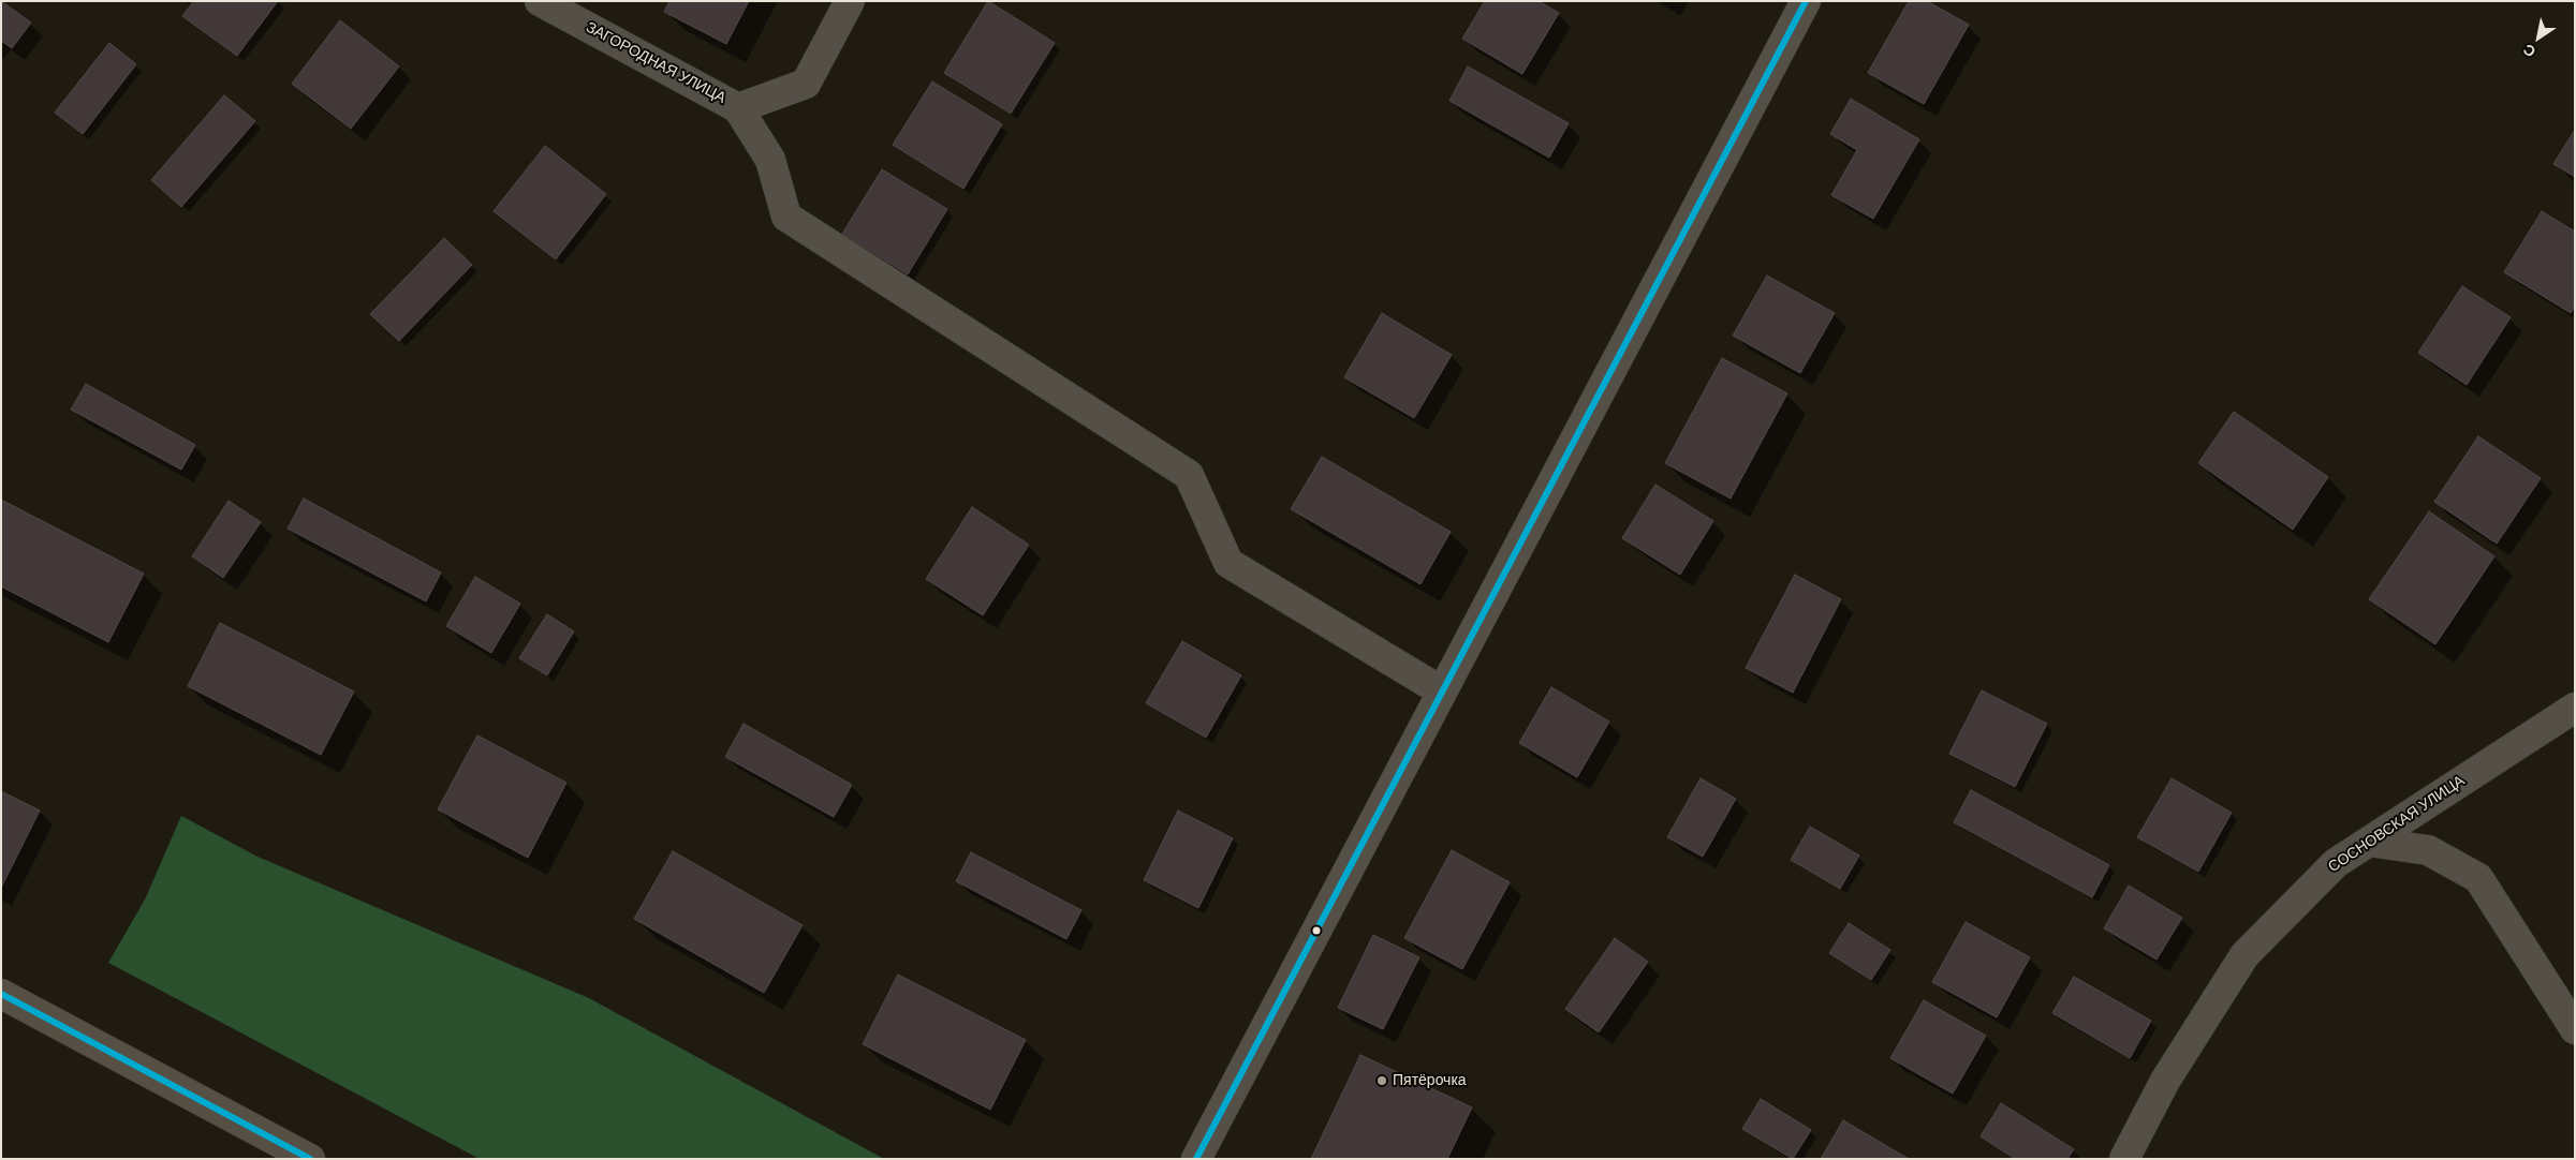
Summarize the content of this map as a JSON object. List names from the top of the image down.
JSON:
{
  "streets": {
    "street": ["ЗАГОРОДНАЯ УЛИЦА", "СОСНОВСКАЯ УЛИЦА"]
  },
  "places": ["Пятёрочка"],
  "north": "bottom left"
}
